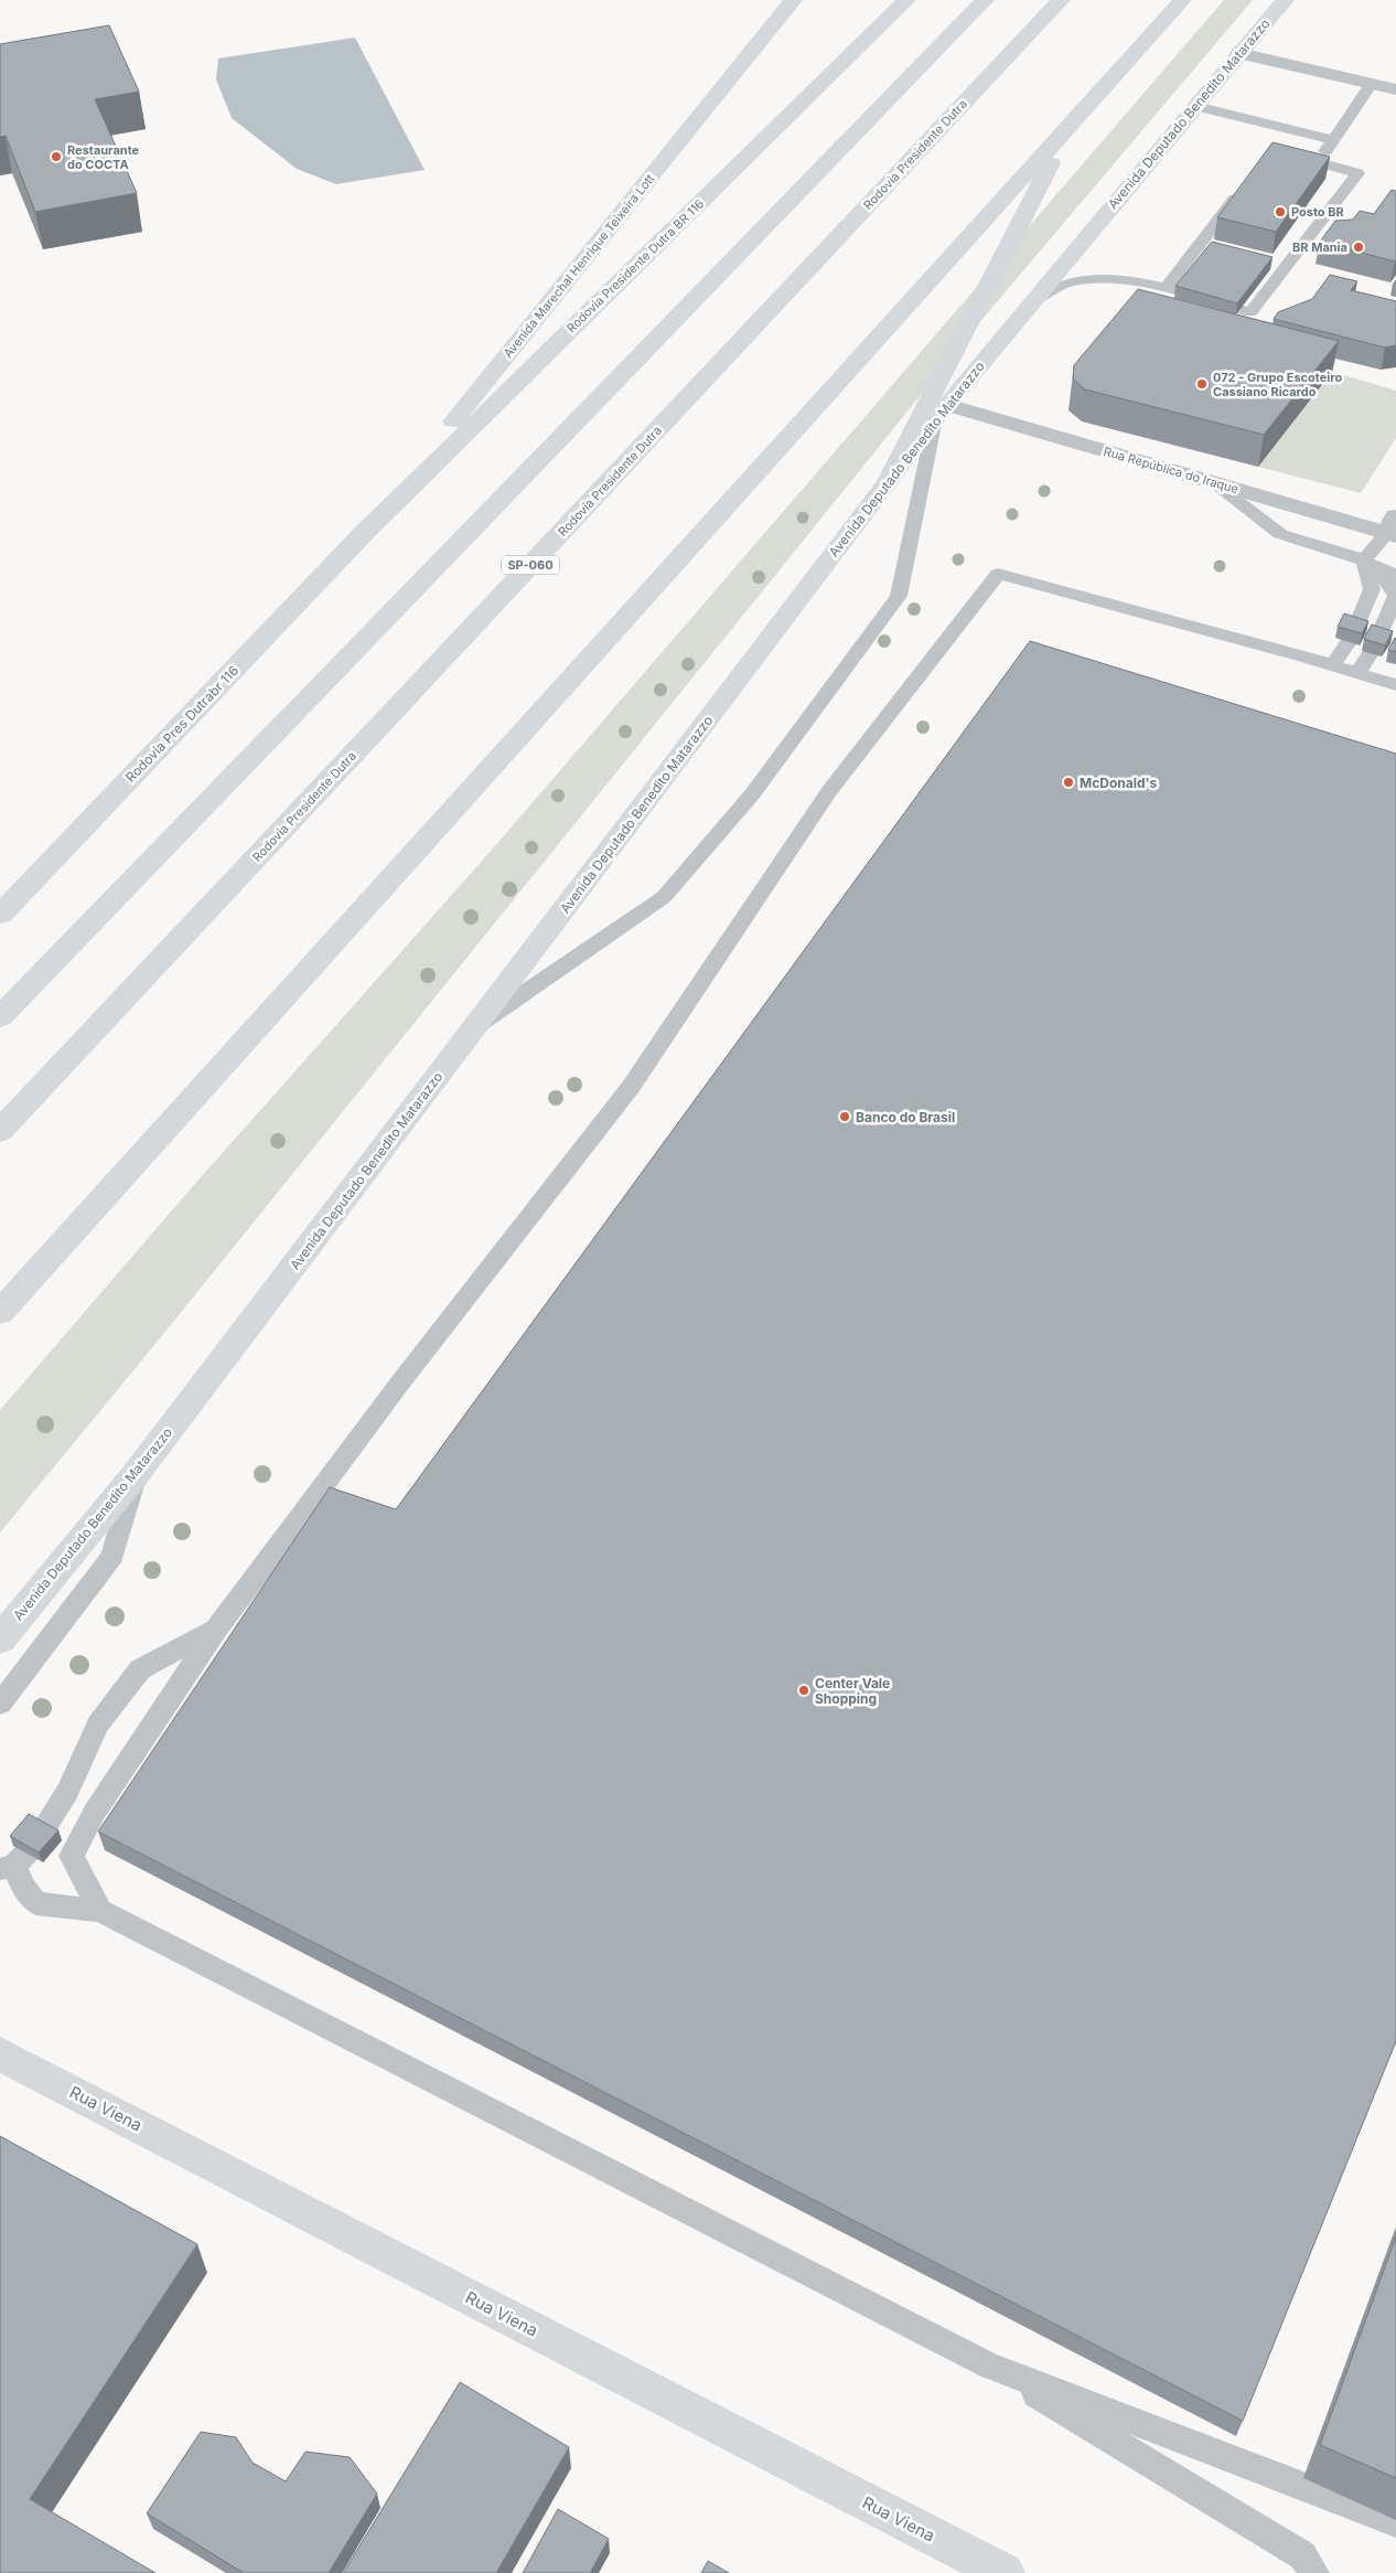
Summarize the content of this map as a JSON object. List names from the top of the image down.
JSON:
{
  "streets": {
    "main road": [
      "Avenida Deputado Benedito Matarazzo",
      "Rodovia Presidente Dutra",
      "Avenida Marechal Henrique Teixeira Lott",
      "Rodovia Presidente Dutra BR 116",
      "SP-060",
      "Rodovia Pres Dutrabr 116",
      "Rua Viena"
    ],
    "street": ["Rua República do Iraque"]
  },
  "crossings": [
    ["Avenida Deputado Benedito Matarazzo", "Rua República do Iraque"],
    ["Avenida Marechal Henrique Teixeira Lott", "Rodovia Presidente Dutra BR 116"],
    ["Avenida Marechal Henrique Teixeira Lott", "Rodovia Pres Dutrabr 116"],
    ["Rodovia Presidente Dutra BR 116", "Rodovia Pres Dutrabr 116"]
  ],
  "places": [
    "Restaurante do COCTA",
    "Posto BR",
    "BR Mania",
    "072 - Grupo Escoteiro Cassiano Ricardo",
    "McDonald's",
    "Banco do Brasil",
    "Center Vale Shopping"
  ]
}
